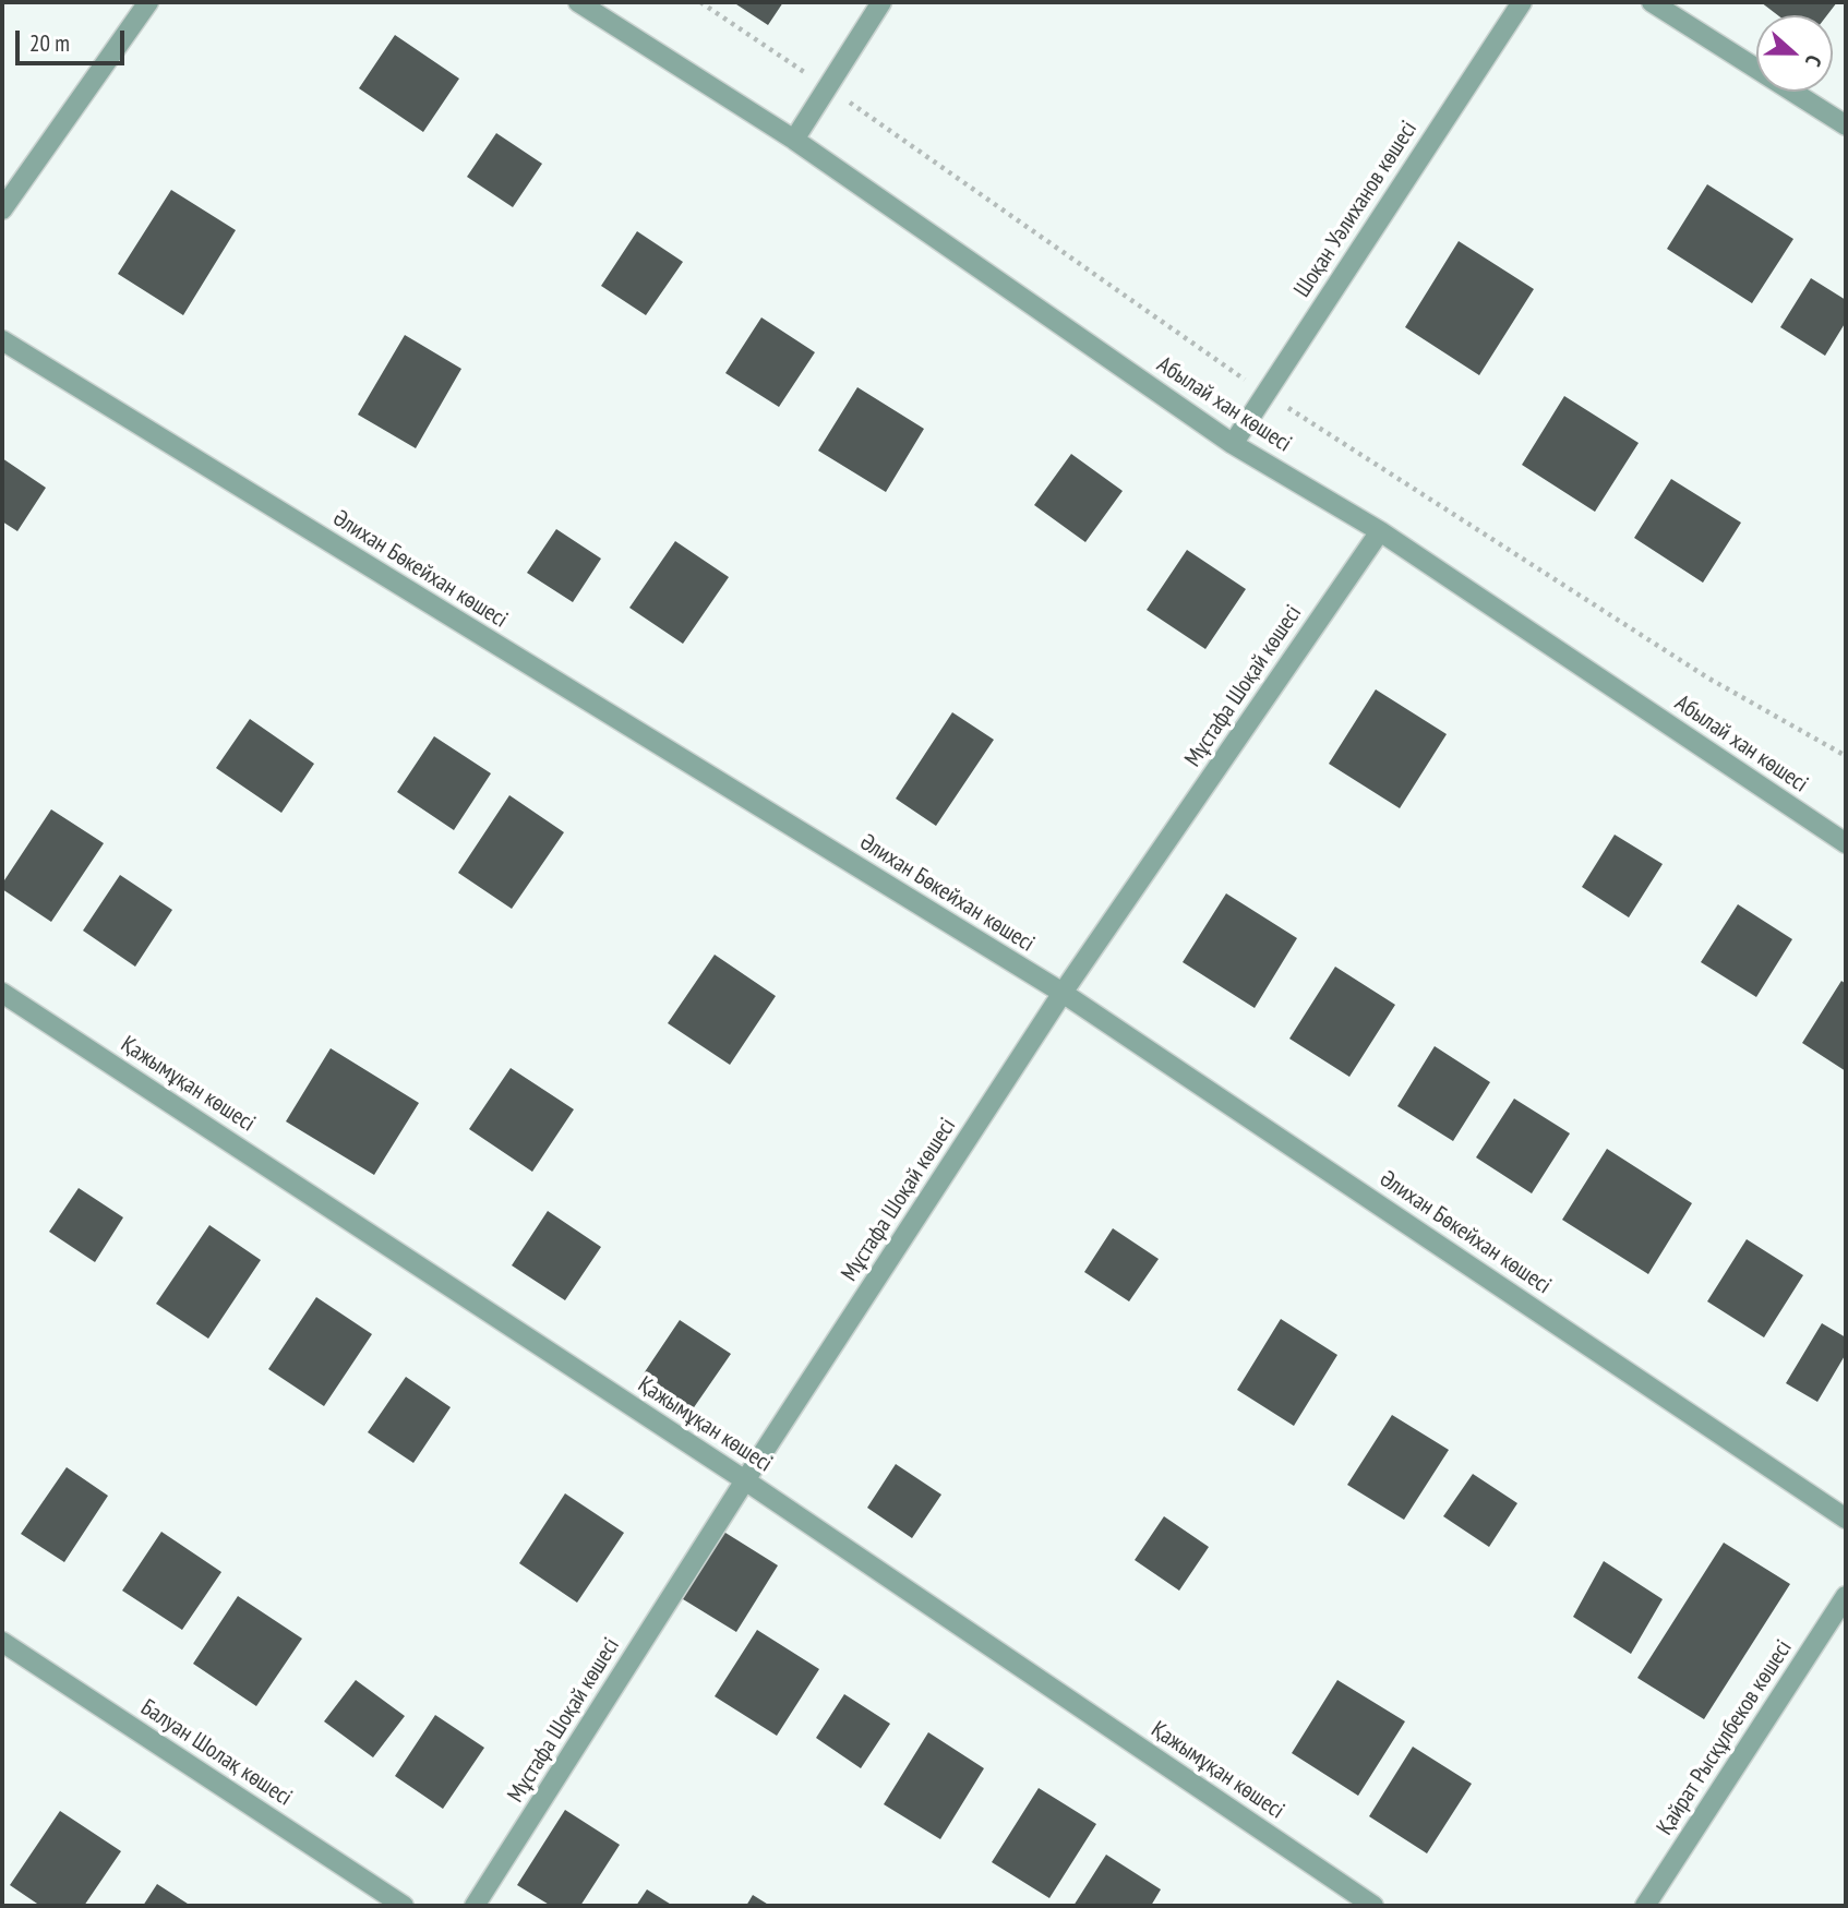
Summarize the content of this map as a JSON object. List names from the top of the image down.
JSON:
{
  "streets": {
    "street": [
      "Шоқан Уәлиханов көшесі",
      "Абылай хан көшесі",
      "Әлихан Бөкейхан көшесі",
      "Мұстафа Шоқай көшесі",
      "Қажымұқан көшесі",
      "Қайрат Рысқұлбеков көшесі",
      "Балуан Шолақ көшесі"
    ]
  },
  "crossings": [
    ["Шоқан Уәлиханов көшесі", "Абылай хан көшесі"],
    ["Абылай хан көшесі", "Мұстафа Шоқай көшесі"],
    ["Әлихан Бөкейхан көшесі", "Мұстафа Шоқай көшесі"],
    ["Мұстафа Шоқай көшесі", "Қажымұқан көшесі"]
  ],
  "scale_bar": "20 m",
  "north": "right"
}
